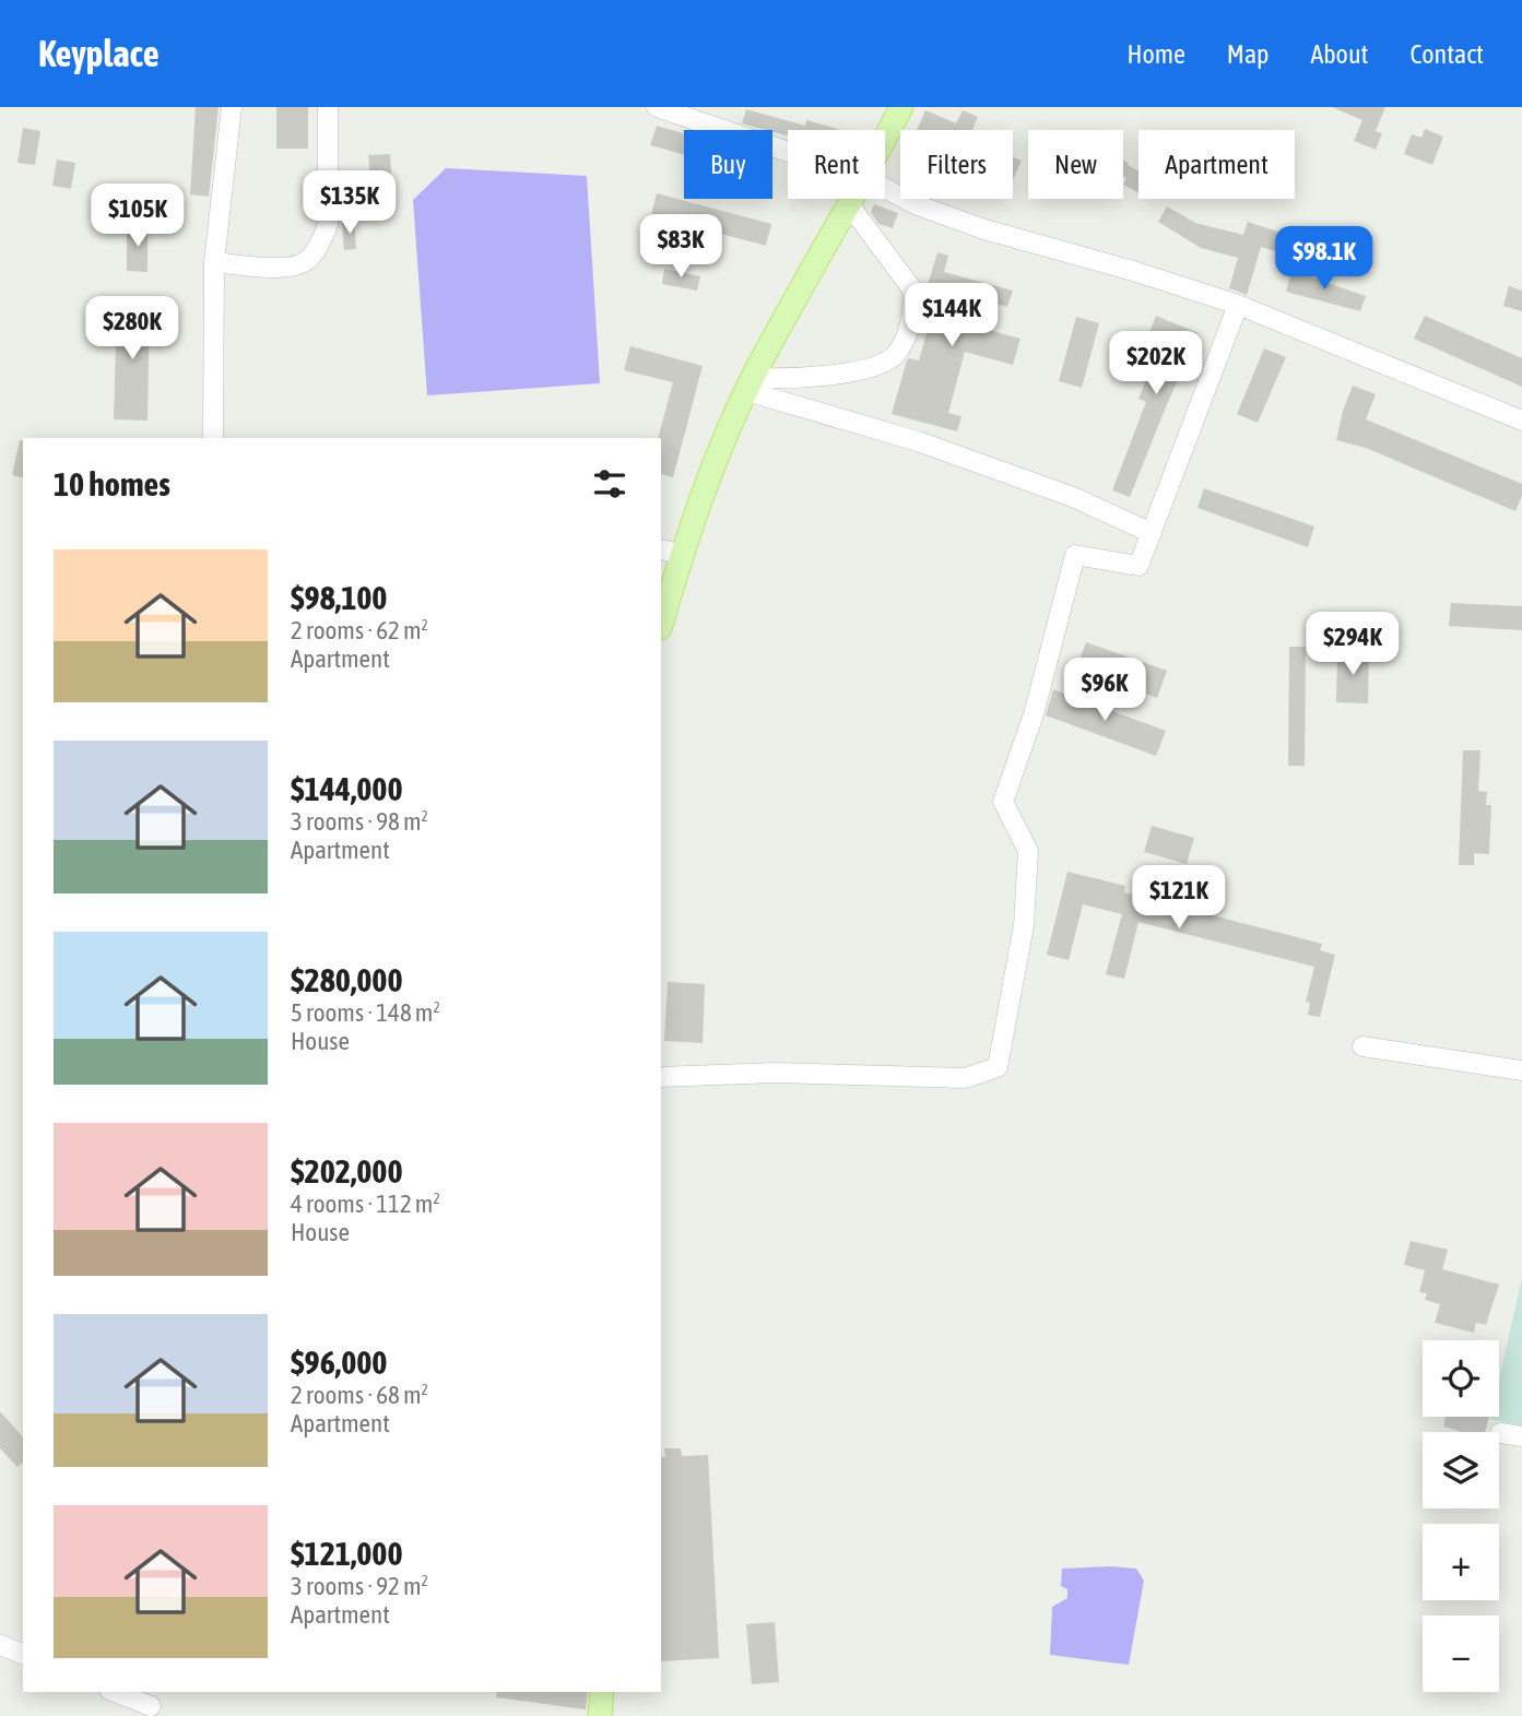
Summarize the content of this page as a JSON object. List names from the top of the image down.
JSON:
{
  "page": {
    "header": "Keyplace",
    "nav": [
      "Home",
      "Map",
      "About",
      "Contact"
    ],
    "chip": [
      "Buy",
      "Rent",
      "Filters",
      "New",
      "Apartment"
    ],
    "price": [
      "$135K",
      "$105K",
      "$83K",
      "$98.1K",
      "$144K",
      "$280K",
      "$202K",
      "$294K",
      "$96K",
      "$121K"
    ],
    "heading": "10 homes",
    "list": [
      {
        "name": "$98,100",
        "note": "2 rooms · 62 m² · Apartment"
      },
      {
        "name": "$144,000",
        "note": "3 rooms · 98 m² · Apartment"
      },
      {
        "name": "$280,000",
        "note": "5 rooms · 148 m² · House"
      },
      {
        "name": "$202,000",
        "note": "4 rooms · 112 m² · House"
      },
      {
        "name": "$96,000",
        "note": "2 rooms · 68 m² · Apartment"
      },
      {
        "name": "$121,000",
        "note": "3 rooms · 92 m² · Apartment"
      }
    ],
    "map_buttons": ["+", "−"]
  }
}
